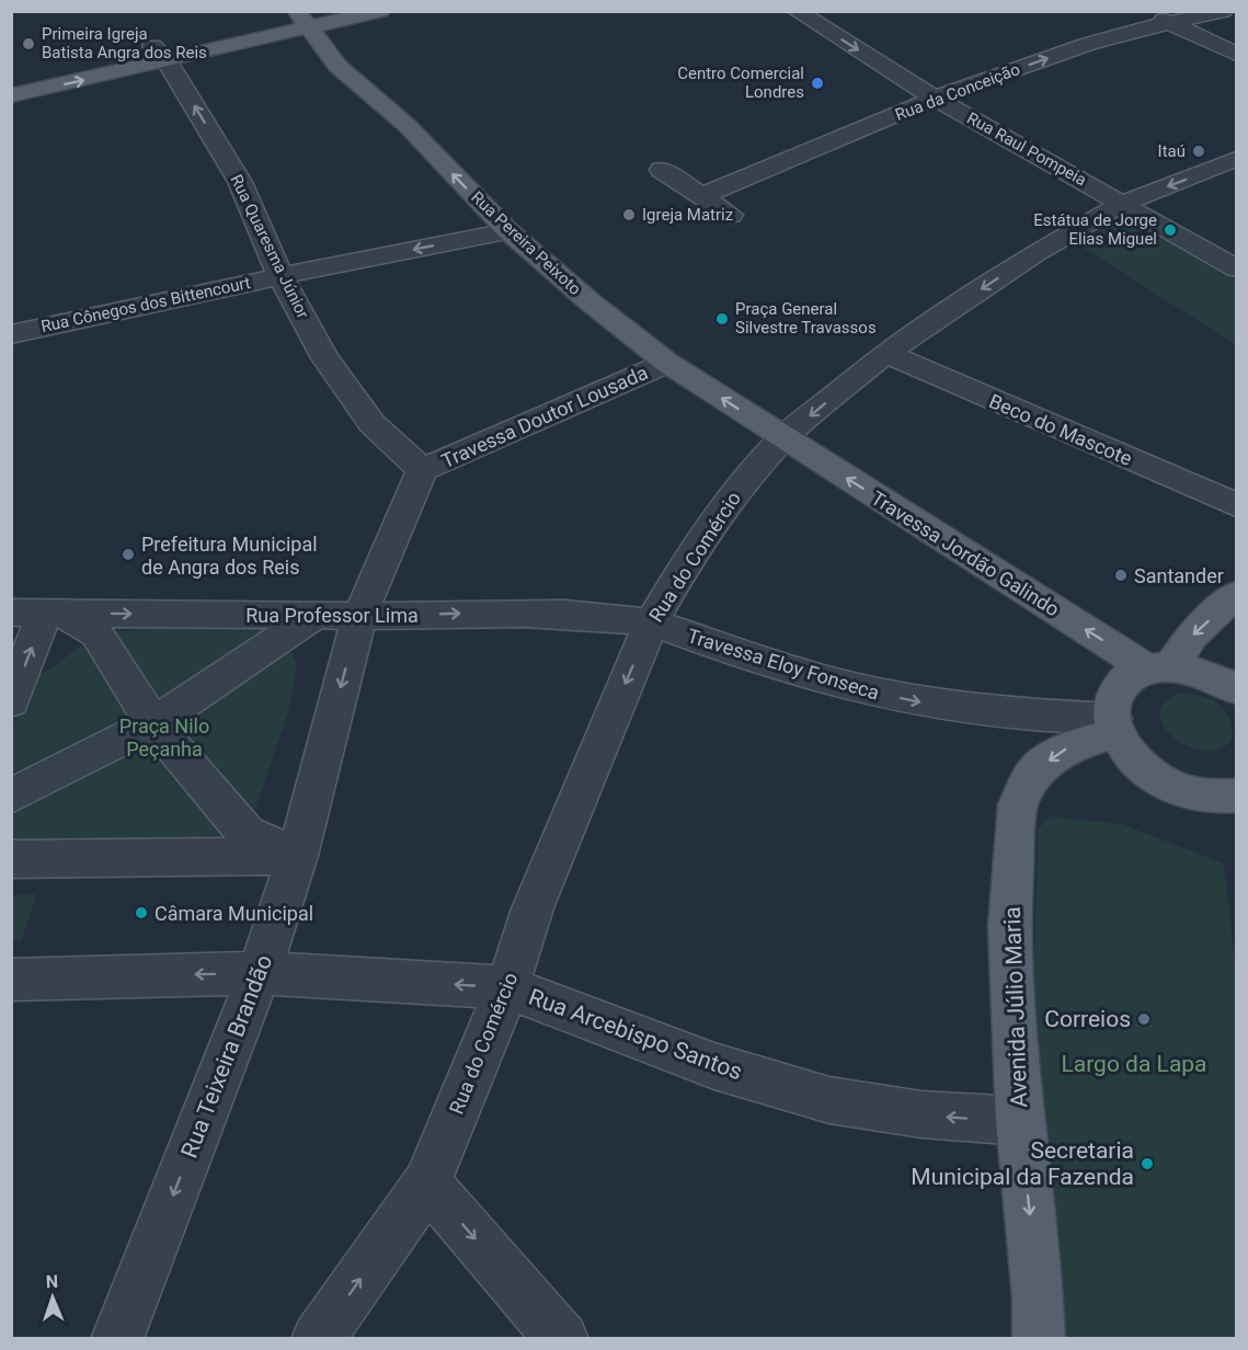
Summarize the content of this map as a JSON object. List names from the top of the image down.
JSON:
{
  "streets": {
    "main road": ["Rua Pereira Peixoto", "Travessa Jordão Galindo", "Avenida Júlio Maria"],
    "street": [
      "Rua da Conceição",
      "Rua Raul Pompeia",
      "Rua Quaresma Júnior",
      "Rua Cônegos dos Bittencourt",
      "Travessa Doutor Lousada",
      "Beco do Mascote",
      "Rua do Comércio",
      "Rua Professor Lima",
      "Travessa Eloy Fonseca",
      "Rua Arcebispo Santos",
      "Rua Teixeira Brandão"
    ]
  },
  "crossings": [
    ["Rua da Conceição", "Rua Raul Pompeia"],
    ["Rua Raul Pompeia", "Rua do Comércio"],
    ["Rua Pereira Peixoto", "Rua Cônegos dos Bittencourt"],
    ["Rua Pereira Peixoto", "Travessa Doutor Lousada"],
    ["Rua Pereira Peixoto", "Travessa Jordão Galindo"],
    ["Rua Pereira Peixoto", "Rua do Comércio"],
    ["Rua Quaresma Júnior", "Rua Cônegos dos Bittencourt"],
    ["Rua Quaresma Júnior", "Travessa Doutor Lousada"],
    ["Rua Quaresma Júnior", "Rua Teixeira Brandão"],
    ["Travessa Doutor Lousada", "Rua Teixeira Brandão"],
    ["Beco do Mascote", "Rua do Comércio"],
    ["Travessa Jordão Galindo", "Rua do Comércio"],
    ["Rua do Comércio", "Rua Professor Lima"],
    ["Rua do Comércio", "Travessa Eloy Fonseca"],
    ["Rua do Comércio", "Rua Arcebispo Santos"],
    ["Rua Professor Lima", "Travessa Eloy Fonseca"],
    ["Rua Professor Lima", "Rua Teixeira Brandão"],
    ["Travessa Eloy Fonseca", "Avenida Júlio Maria"],
    ["Avenida Júlio Maria", "Rua Arcebispo Santos"],
    ["Rua Arcebispo Santos", "Rua Teixeira Brandão"]
  ],
  "one_way": [
    "Rua da Conceição",
    "Rua Pereira Peixoto",
    "Rua Quaresma Júnior",
    "Rua Cônegos dos Bittencourt",
    "Travessa Jordão Galindo",
    "Travessa Eloy Fonseca",
    "Avenida Júlio Maria",
    "Rua Arcebispo Santos",
    "Rua Teixeira Brandão"
  ],
  "parks": ["Praça Nilo Peçanha", "Largo da Lapa"],
  "places": [
    "Primeira Igreja Batista Angra dos Reis",
    "Centro Comercial Londres",
    "Itaú",
    "Igreja Matriz",
    "Estátua de Jorge Elias Miguel",
    "Praça General Silvestre Travassos",
    "Prefeitura Municipal de Angra dos Reis",
    "Santander",
    "Câmara Municipal",
    "Correios",
    "Secretaria Municipal da Fazenda"
  ],
  "north": "top"
}
